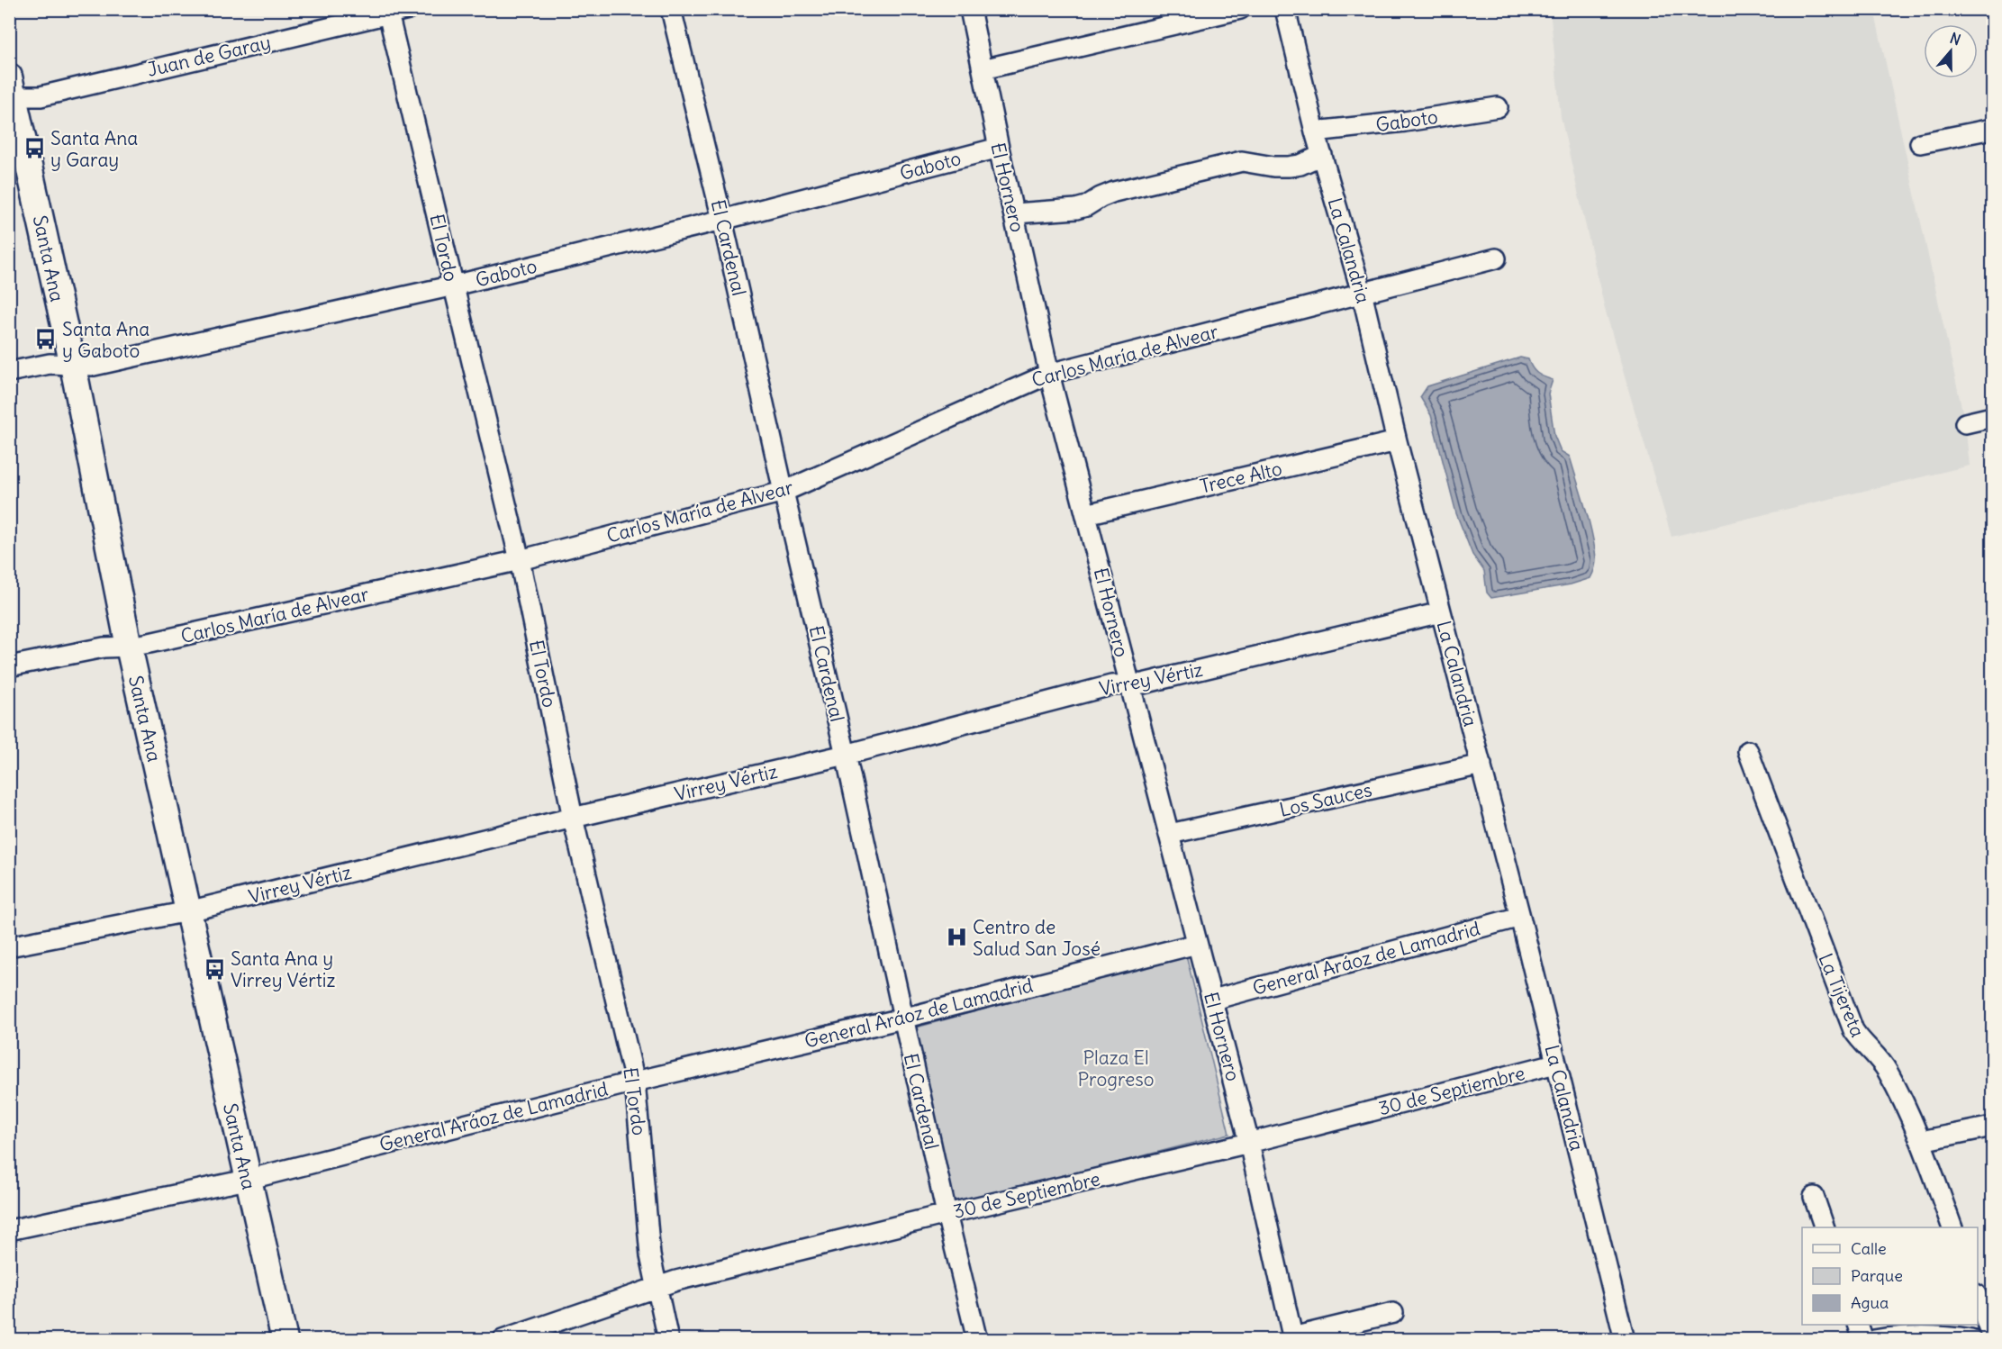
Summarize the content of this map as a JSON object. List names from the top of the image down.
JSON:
{
  "streets": {
    "street": [
      "Juan de Garay",
      "Gaboto",
      "El Hornero",
      "El Tordo",
      "El Cardenal",
      "La Calandria",
      "Santa Ana",
      "Carlos María de Alvear",
      "Trece Alto",
      "Virrey Vértiz",
      "Los Sauces",
      "General Aráoz de Lamadrid",
      "La Tijereta",
      "30 de Septiembre"
    ]
  },
  "crossings": [
    ["Juan de Garay", "El Tordo"],
    ["Juan de Garay", "Santa Ana"],
    ["Gaboto", "El Hornero"],
    ["Gaboto", "El Tordo"],
    ["Gaboto", "El Cardenal"],
    ["Gaboto", "La Calandria"],
    ["Gaboto", "Santa Ana"],
    ["El Hornero", "Carlos María de Alvear"],
    ["El Hornero", "Trece Alto"],
    ["El Hornero", "Virrey Vértiz"],
    ["El Hornero", "Los Sauces"],
    ["El Hornero", "General Aráoz de Lamadrid"],
    ["El Hornero", "30 de Septiembre"],
    ["El Tordo", "Carlos María de Alvear"],
    ["El Tordo", "Virrey Vértiz"],
    ["El Tordo", "General Aráoz de Lamadrid"],
    ["El Tordo", "30 de Septiembre"],
    ["El Cardenal", "Carlos María de Alvear"],
    ["El Cardenal", "Virrey Vértiz"],
    ["El Cardenal", "General Aráoz de Lamadrid"],
    ["El Cardenal", "30 de Septiembre"],
    ["La Calandria", "Carlos María de Alvear"],
    ["La Calandria", "Trece Alto"],
    ["La Calandria", "Virrey Vértiz"],
    ["La Calandria", "Los Sauces"],
    ["La Calandria", "General Aráoz de Lamadrid"],
    ["La Calandria", "30 de Septiembre"],
    ["Santa Ana", "Carlos María de Alvear"],
    ["Santa Ana", "Virrey Vértiz"],
    ["Santa Ana", "General Aráoz de Lamadrid"]
  ],
  "parks": ["Plaza El Progreso"],
  "places": {
    "bus stop": ["Santa Ana y Garay", "Santa Ana y Gaboto", "Santa Ana y Virrey Vértiz"],
    "hospital": ["Centro de Salud San José"]
  },
  "legend": ["Calle", "Parque", "Agua"],
  "north": "top"
}
